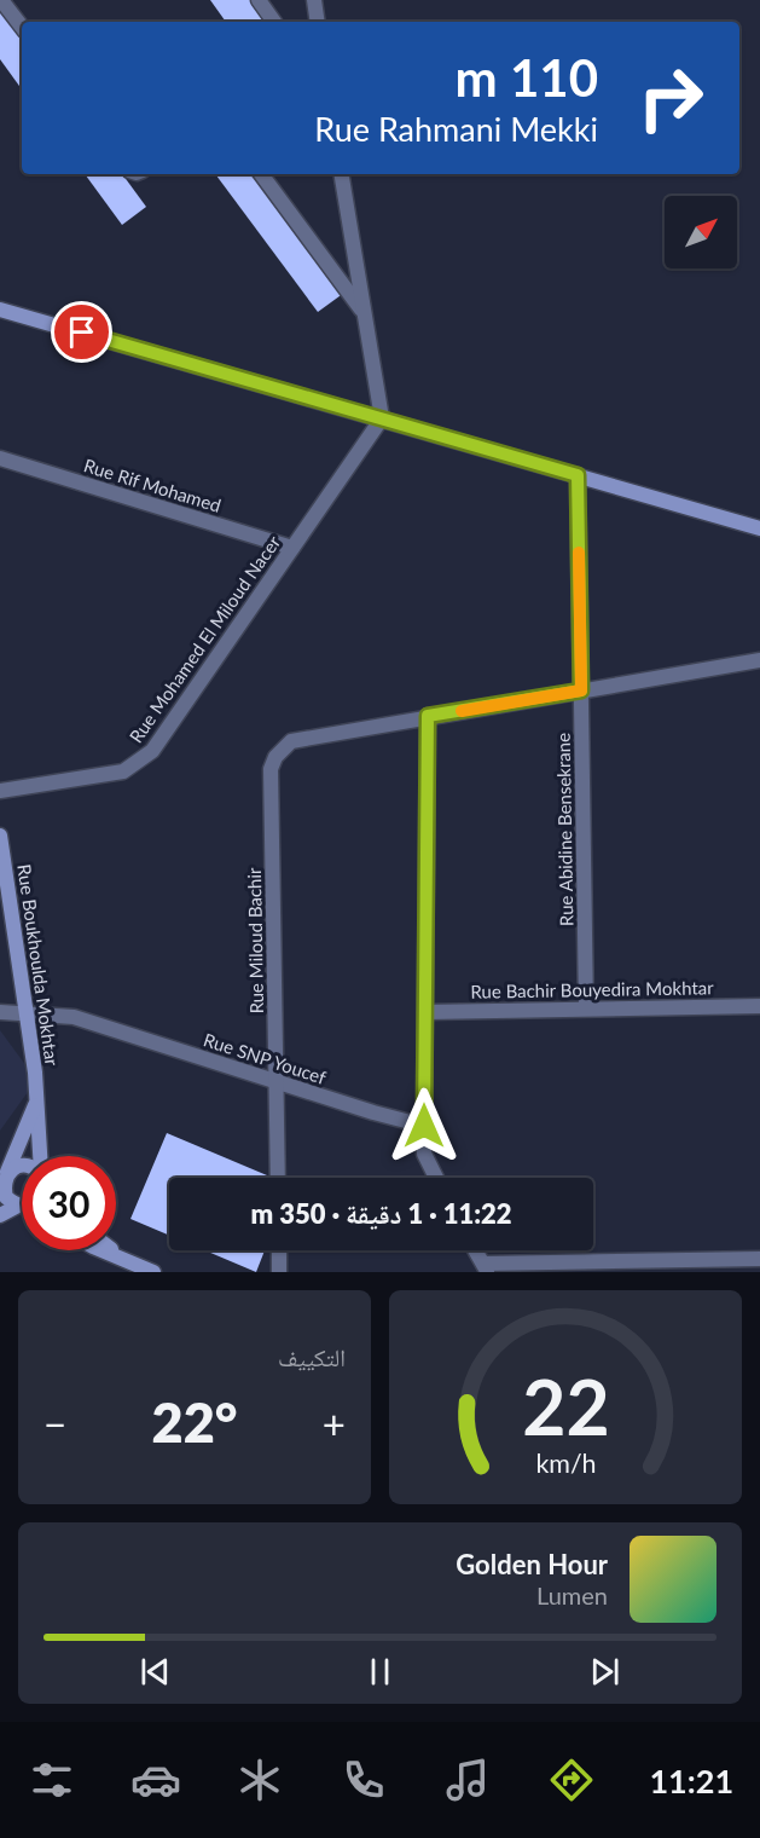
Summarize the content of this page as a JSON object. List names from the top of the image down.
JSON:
{
  "streets": {
    "main road": ["Rue Boukhoulda Mokhtar"],
    "street": [
      "Rue Rif Mohamed",
      "Rue Mohamed El Miloud Nacer",
      "Rue Abidine Bensekrane",
      "Rue Miloud Bachir",
      "Rue Bachir Bouyedira Mokhtar",
      "Rue SNP Youcef"
    ]
  },
  "crossings": [
    ["Rue Rif Mohamed", "Rue Mohamed El Miloud Nacer"],
    ["Rue Abidine Bensekrane", "Rue Bachir Bouyedira Mokhtar"],
    ["Rue Miloud Bachir", "Rue SNP Youcef"],
    ["Rue Boukhoulda Mokhtar", "Rue SNP Youcef"]
  ],
  "north": "top right",
  "page": {
    "turn": ["110 m", "Rue Rahmani Mekki"],
    "limit": "30",
    "trip": "11:22 · 1 دقيقة · 350 m",
    "tile": "التكييف",
    "heat": ["−", "22°", "+"],
    "song": ["Golden Hour", "Lumen"],
    "tabs": "11:21",
    "gauge": ["22", "km/h"]
  }
}
